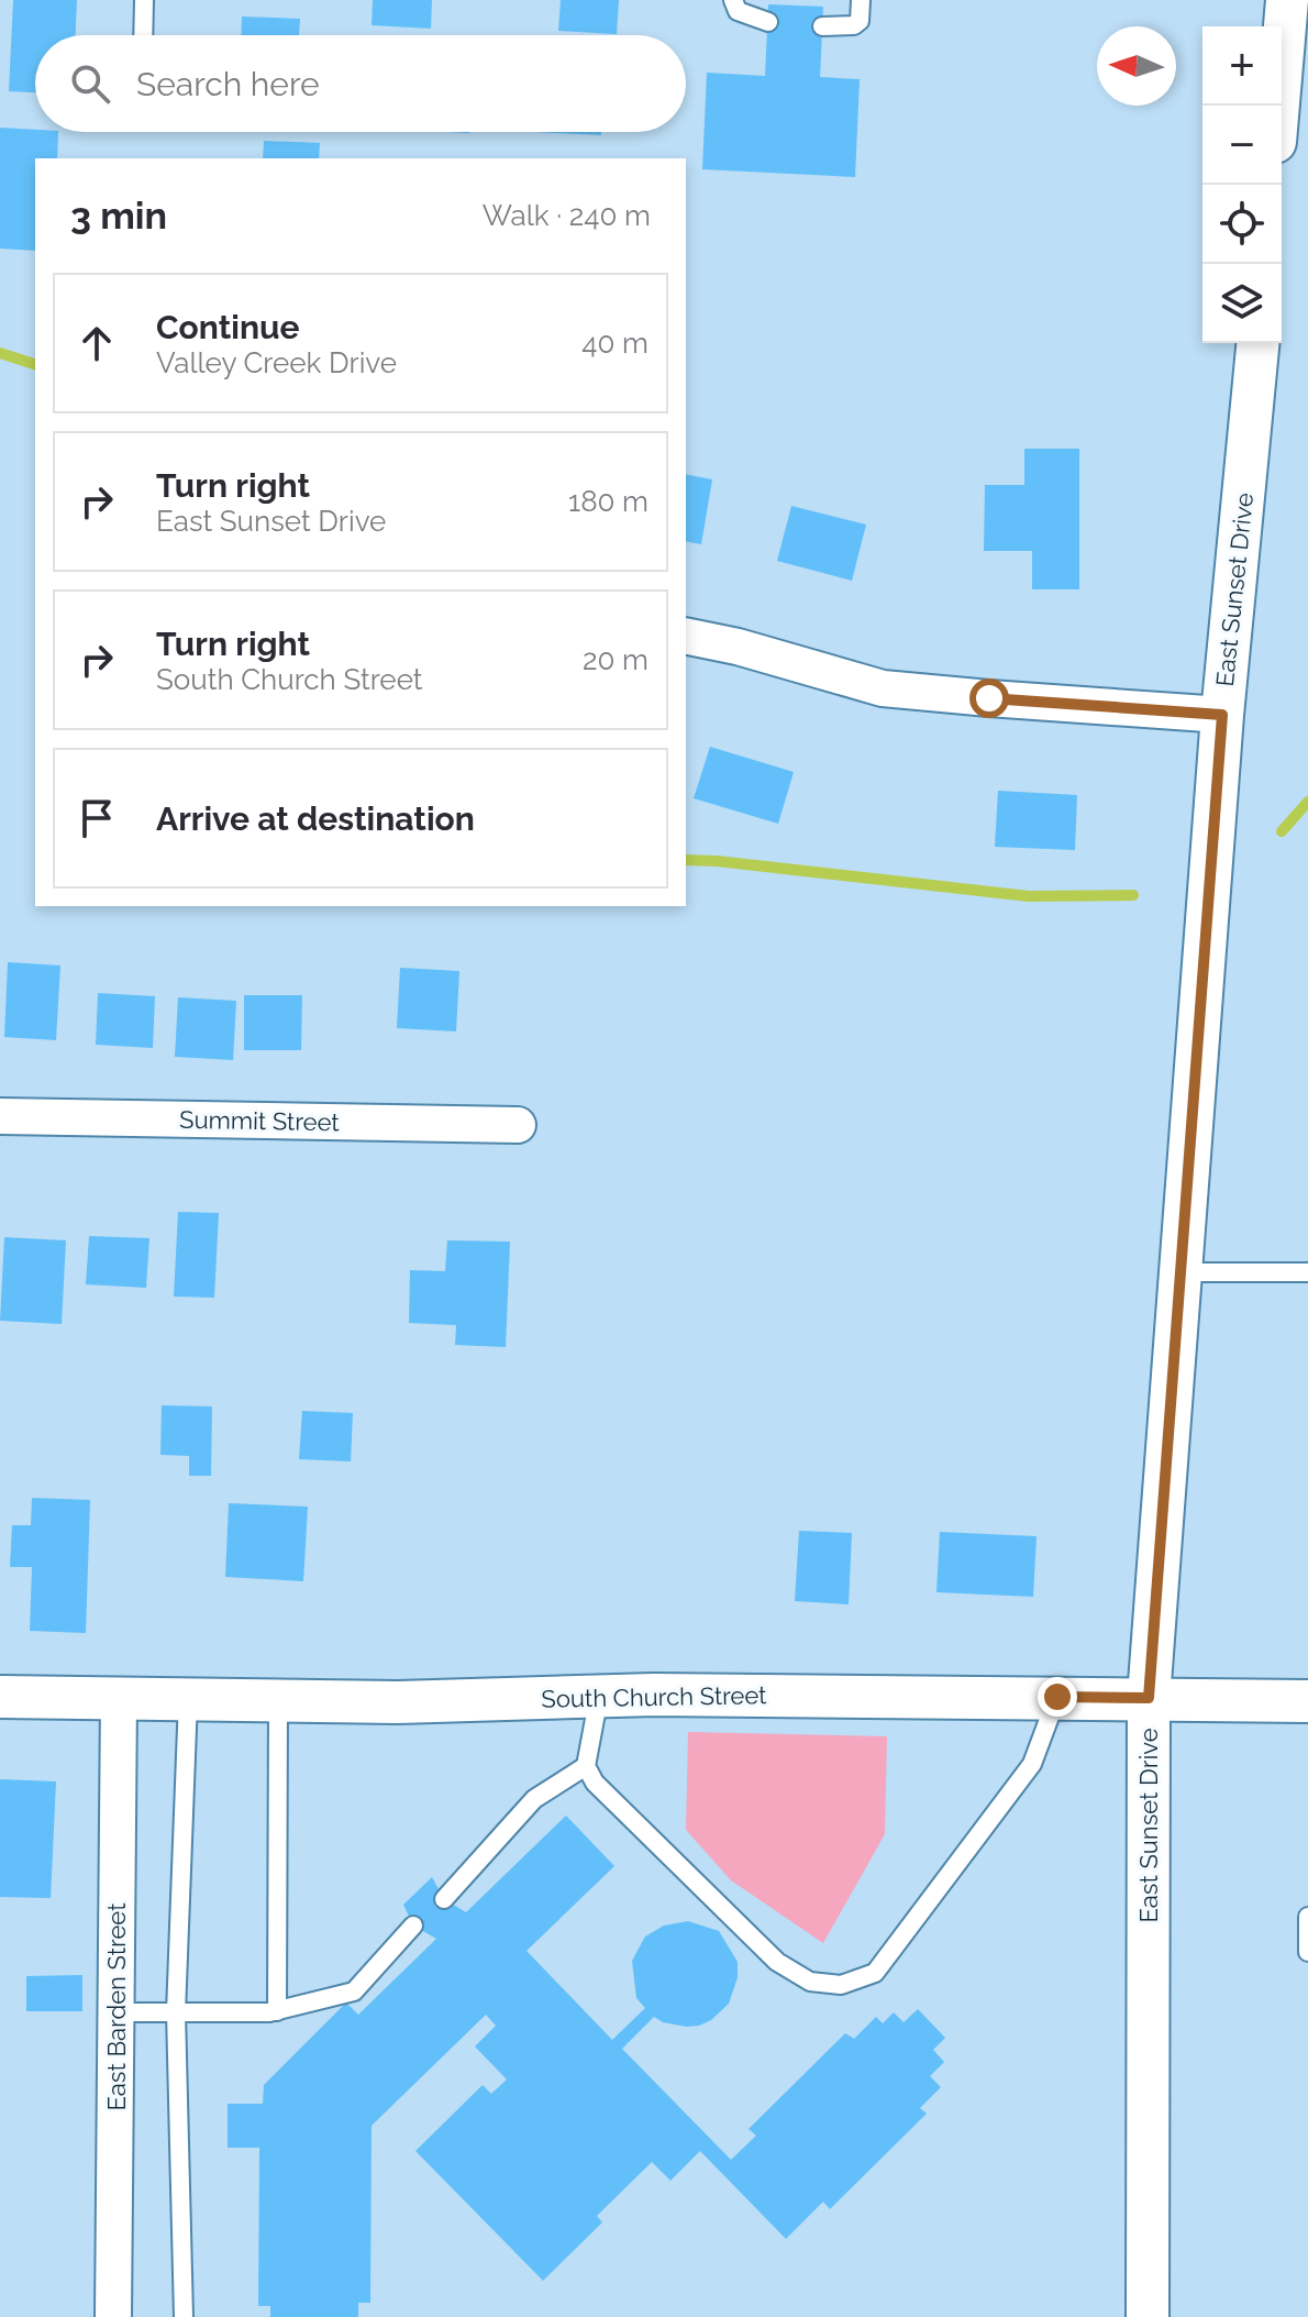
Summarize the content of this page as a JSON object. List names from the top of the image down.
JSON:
{
  "streets": {
    "street": [
      "East Sunset Drive",
      "Summit Street",
      "South Church Street",
      "East Barden Street"
    ]
  },
  "crossings": [
    ["East Sunset Drive", "South Church Street"],
    ["South Church Street", "East Barden Street"]
  ],
  "north": "left",
  "page": {
    "map_buttons": ["+", "−"],
    "search": "Search here",
    "heading": ["3 min", "Walk · 240 m"],
    "list": [
      ["Continue", "Valley Creek Drive", "40 m"],
      ["Turn right", "East Sunset Drive", "180 m"],
      ["Turn right", "South Church Street", "20 m"],
      "Arrive at destination"
    ]
  }
}
